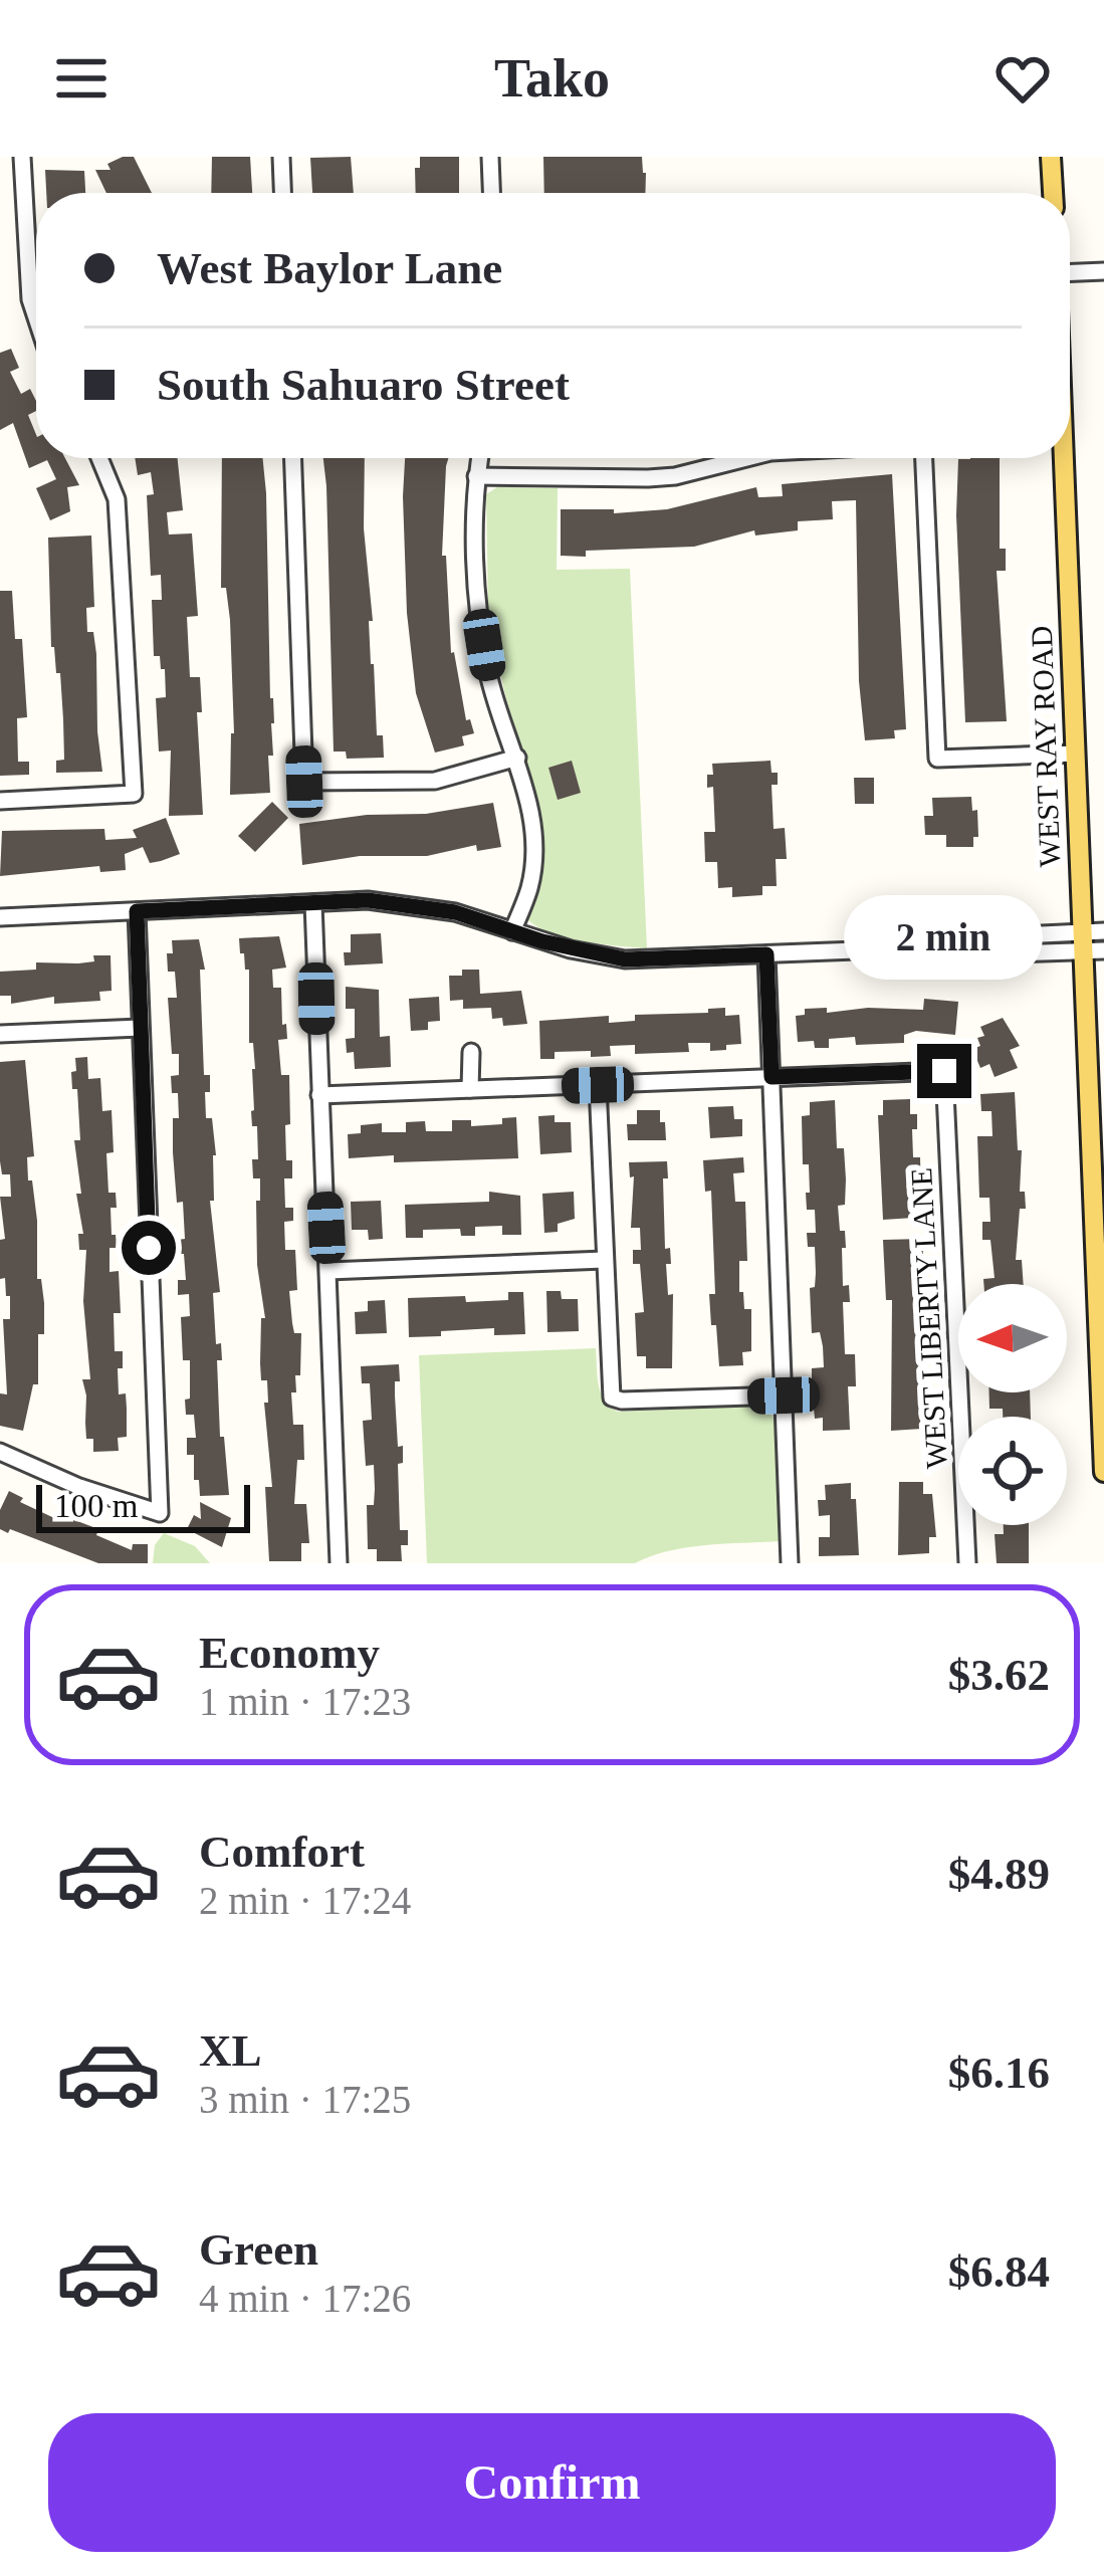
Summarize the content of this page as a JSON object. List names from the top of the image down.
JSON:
{
  "streets": {
    "main road": ["WEST RAY ROAD"],
    "street": ["WEST LIBERTY LANE"]
  },
  "scale_bar": "100 m",
  "north": "left",
  "page": {
    "header": "Tako",
    "banner": ["West Baylor Lane", "South Sahuaro Street"],
    "bubble": "2 min",
    "scale": "100 m",
    "list": [
      {
        "name": "Economy",
        "note": "1 min · 17:23",
        "value": "$3.62"
      },
      {
        "name": "Comfort",
        "note": "2 min · 17:24",
        "value": "$4.89"
      },
      {
        "name": "XL",
        "note": "3 min · 17:25",
        "value": "$6.16"
      },
      {
        "name": "Green",
        "note": "4 min · 17:26",
        "value": "$6.84"
      }
    ],
    "buttons": "Confirm"
  }
}
